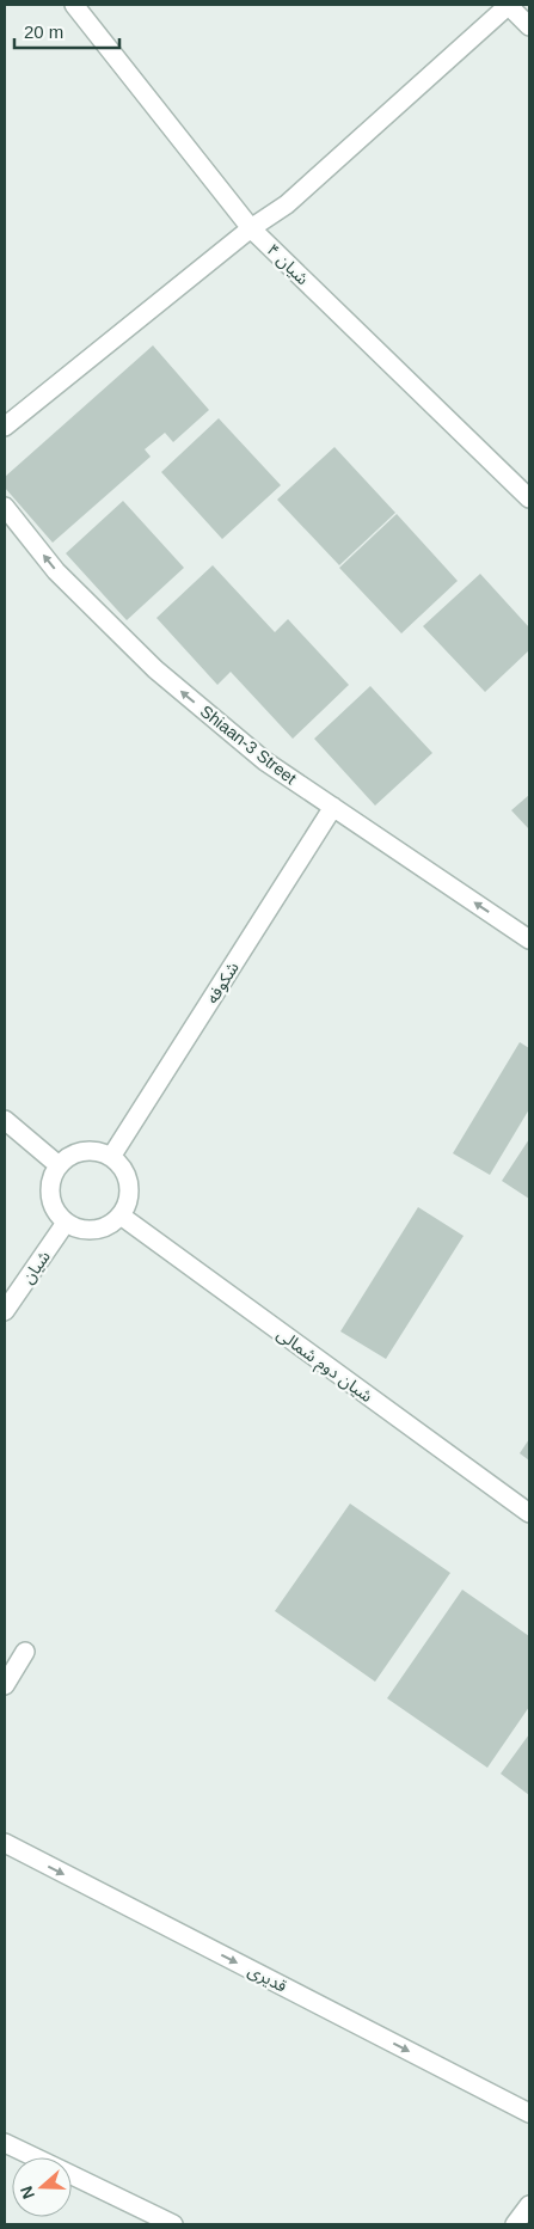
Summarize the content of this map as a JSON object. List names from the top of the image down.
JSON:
{
  "streets": {
    "street": [
      "شیان ۴",
      "Shiaan-3 Street",
      "شکوفه",
      "شیان",
      "شیان دوم شمالی",
      "قدیری"
    ]
  },
  "crossings": [
    ["Shiaan-3 Street", "شکوفه"],
    ["شکوفه", "شیان"],
    ["شکوفه", "شیان دوم شمالی"],
    ["شیان", "شیان دوم شمالی"]
  ],
  "one_way": ["Shiaan-3 Street", "قدیری"],
  "scale_bar": "20 m",
  "north": "left"
}
